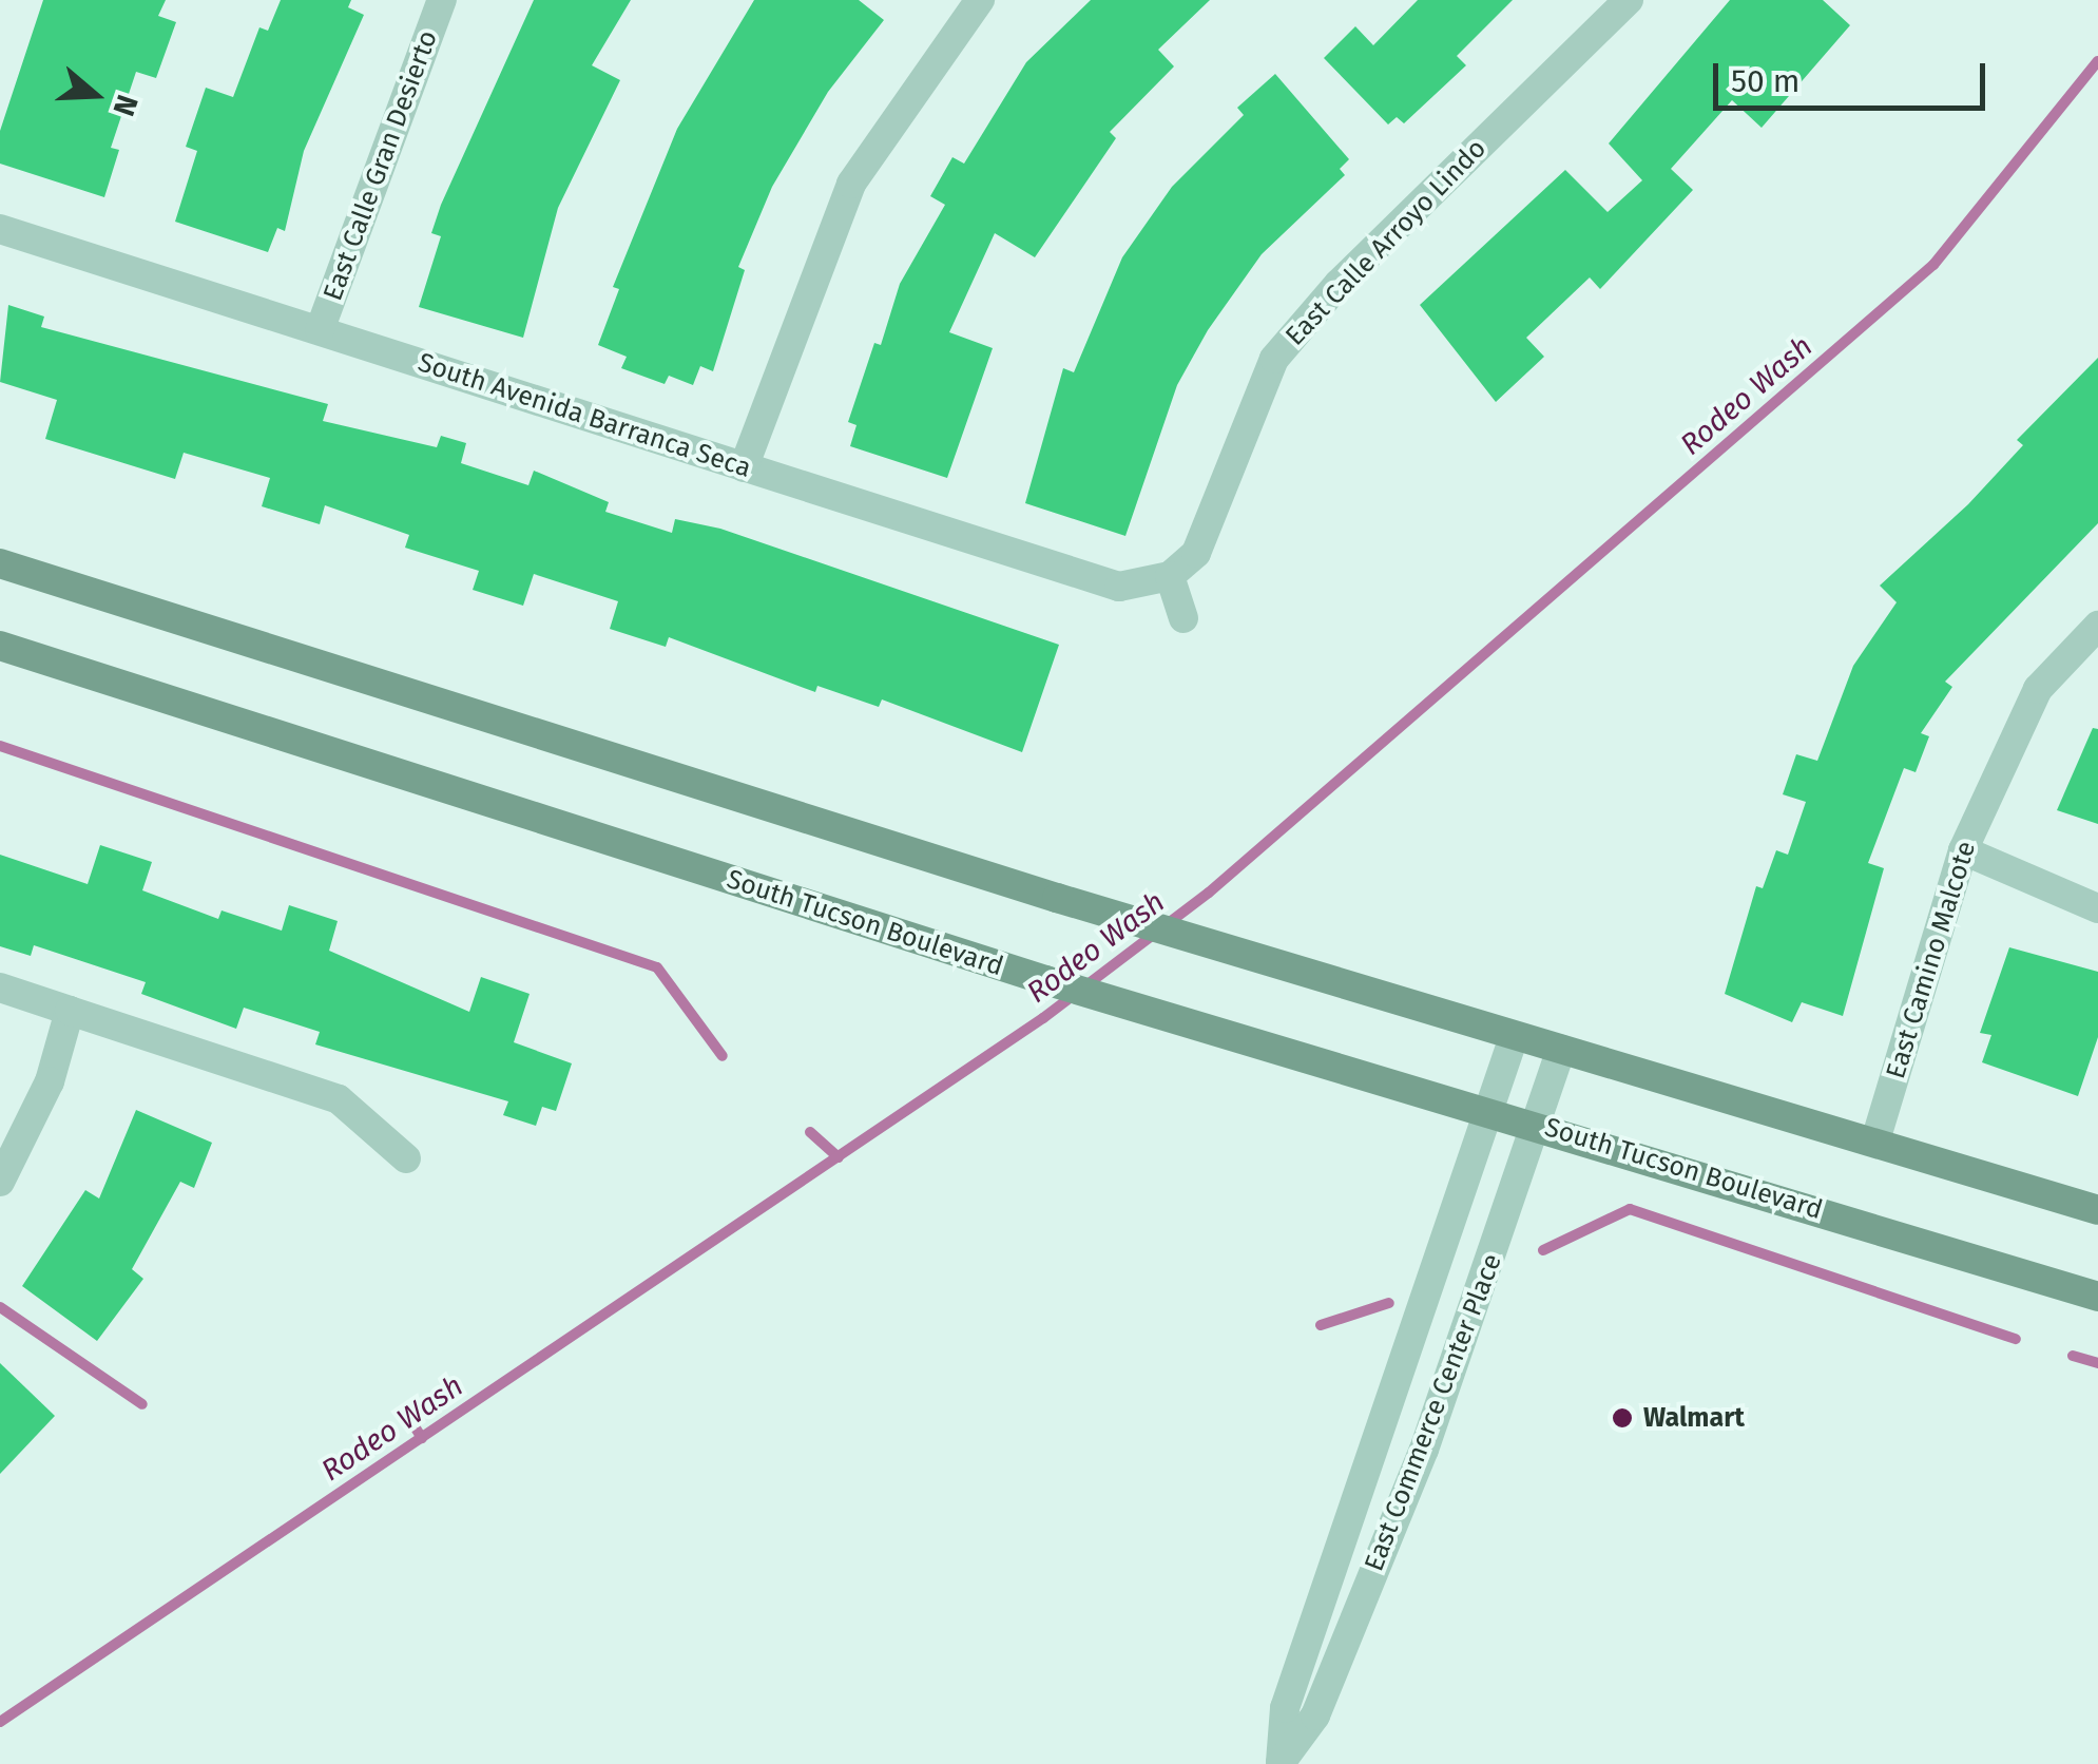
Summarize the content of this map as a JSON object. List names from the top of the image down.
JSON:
{
  "streets": {
    "main road": ["South Tucson Boulevard"],
    "street": [
      "East Calle Gran Desierto",
      "East Calle Arroyo Lindo",
      "South Avenida Barranca Seca",
      "East Camino Malcote",
      "East Commerce Center Place"
    ]
  },
  "crossings": [
    ["East Calle Gran Desierto", "South Avenida Barranca Seca"],
    ["East Calle Arroyo Lindo", "South Avenida Barranca Seca"],
    ["South Tucson Boulevard", "East Commerce Center Place"]
  ],
  "water": ["Rodeo Wash"],
  "places": ["Walmart"],
  "scale_bar": "50 m",
  "north": "right"
}
